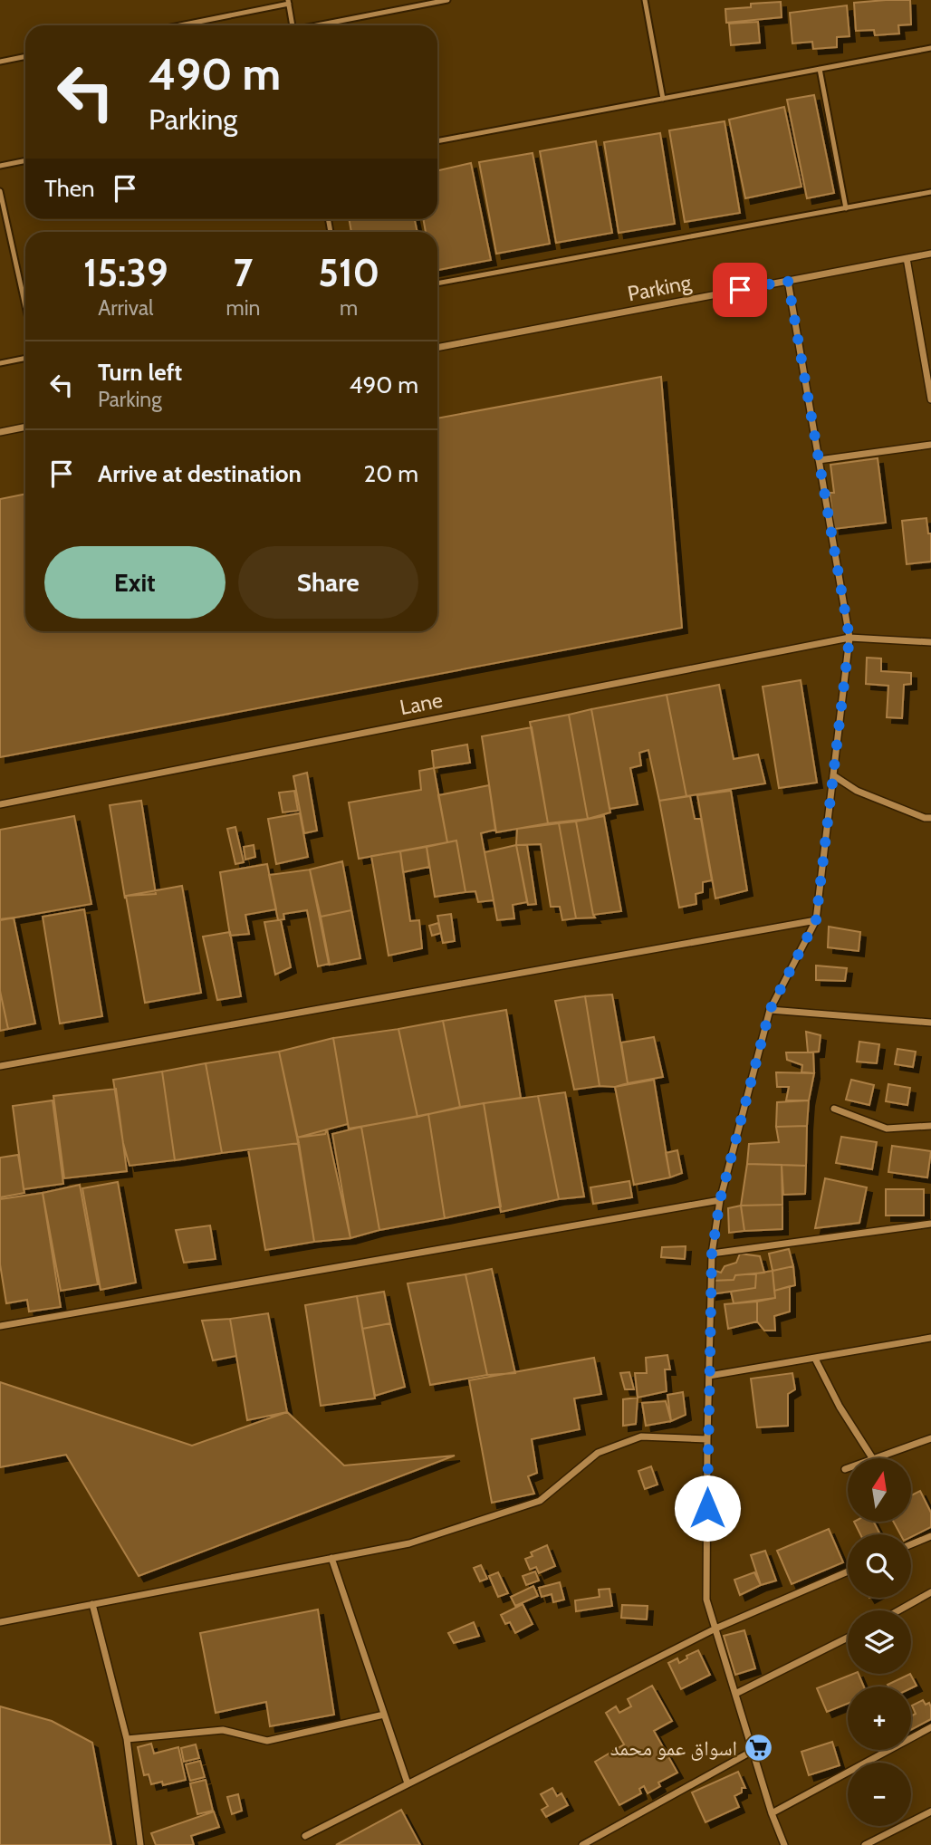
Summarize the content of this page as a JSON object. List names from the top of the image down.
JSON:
{
  "streets": {
    "street": ["Parking", "Lane"]
  },
  "places": {
    "supermarket": ["اسواق عمو محمد"]
  },
  "north": "top",
  "page": {
    "turn": ["490 m", "Parking"],
    "then": "Then",
    "eta": [
      "15:39",
      "Arrival",
      "7",
      "min",
      "510",
      "m"
    ],
    "list": [
      {
        "name": "Turn left",
        "note": "Parking",
        "value": "490 m"
      },
      {
        "name": "Arrive at destination",
        "value": "20 m"
      }
    ],
    "buttons": ["Exit", "Share"],
    "map_buttons": ["+", "−"]
  }
}
